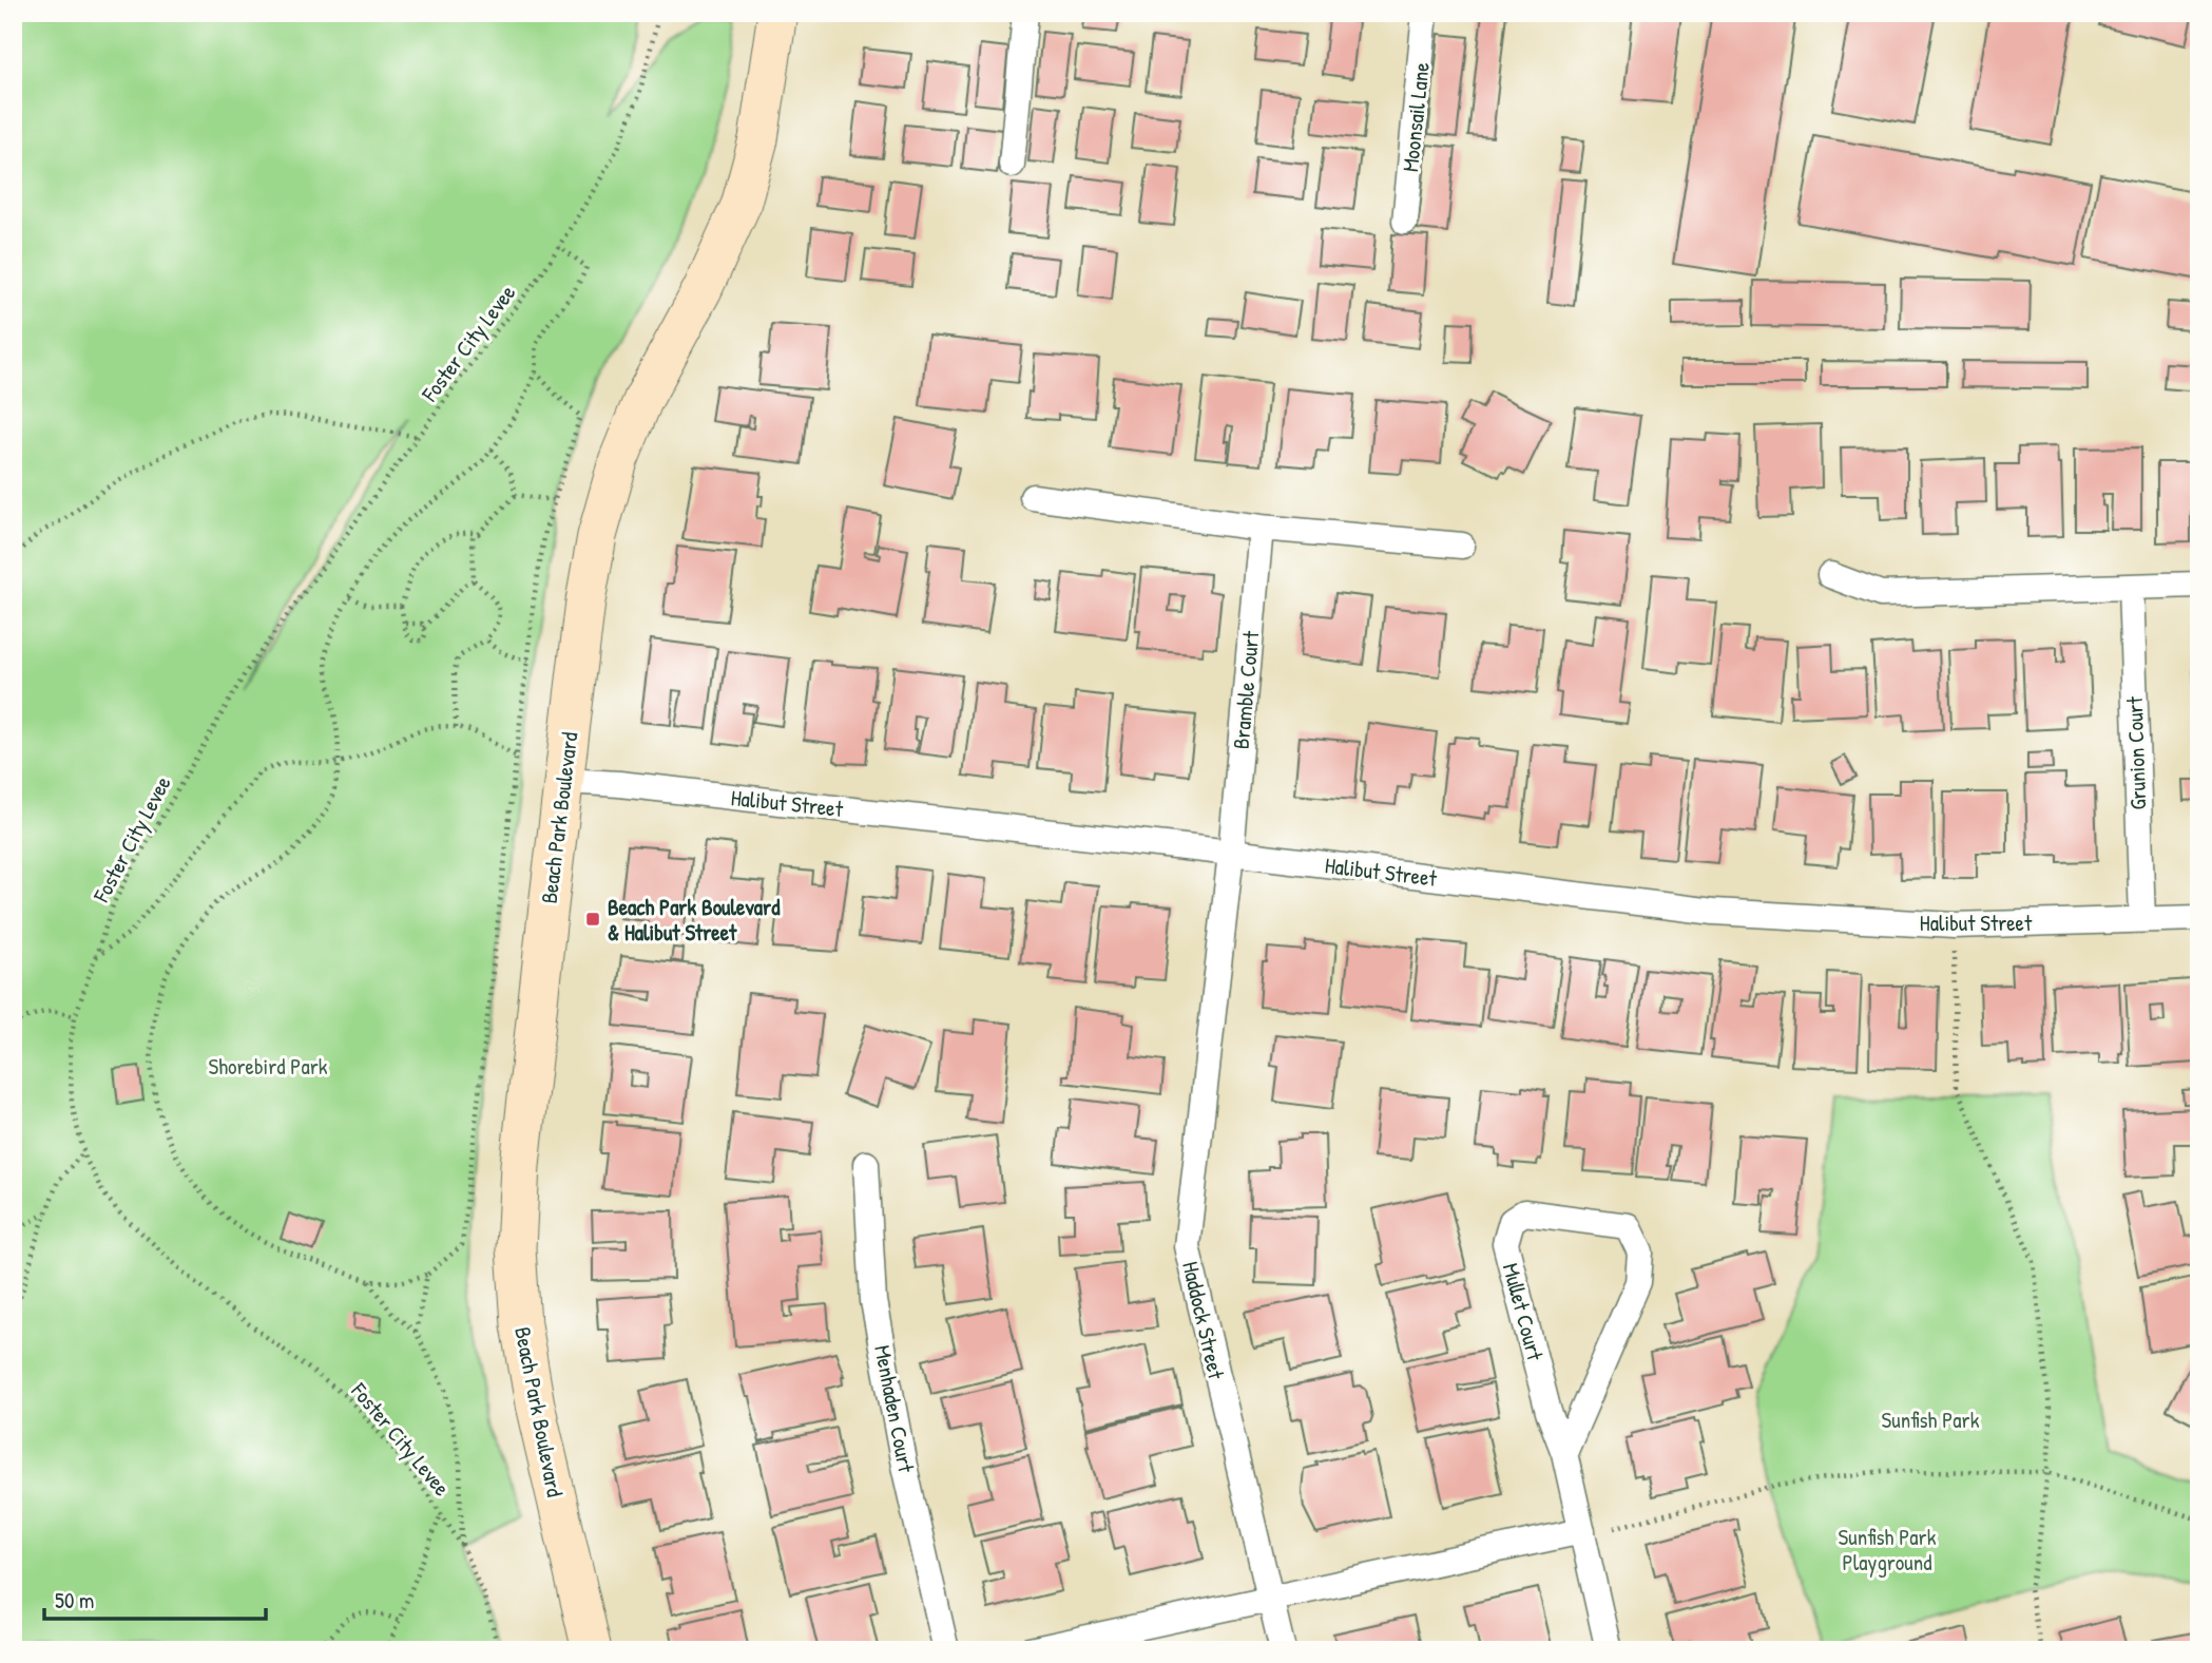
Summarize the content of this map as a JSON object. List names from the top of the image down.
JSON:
{
  "streets": {
    "main road": ["Beach Park Boulevard"],
    "street": [
      "Moonsail Lane",
      "Bramble Court",
      "Grunion Court",
      "Halibut Street",
      "Mullet Court",
      "Haddock Street",
      "Menhaden Court"
    ],
    "path": ["Foster City Levee"]
  },
  "crossings": [
    ["Bramble Court", "Halibut Street"],
    ["Bramble Court", "Haddock Street"],
    ["Grunion Court", "Halibut Street"],
    ["Halibut Street", "Beach Park Boulevard"],
    ["Halibut Street", "Haddock Street"]
  ],
  "parks": ["Shorebird Park", "Sunfish Park", "Sunfish Park Playground"],
  "places": {
    "transit": ["Beach Park Boulevard & Halibut Street"]
  },
  "scale_bar": "50 m"
}
